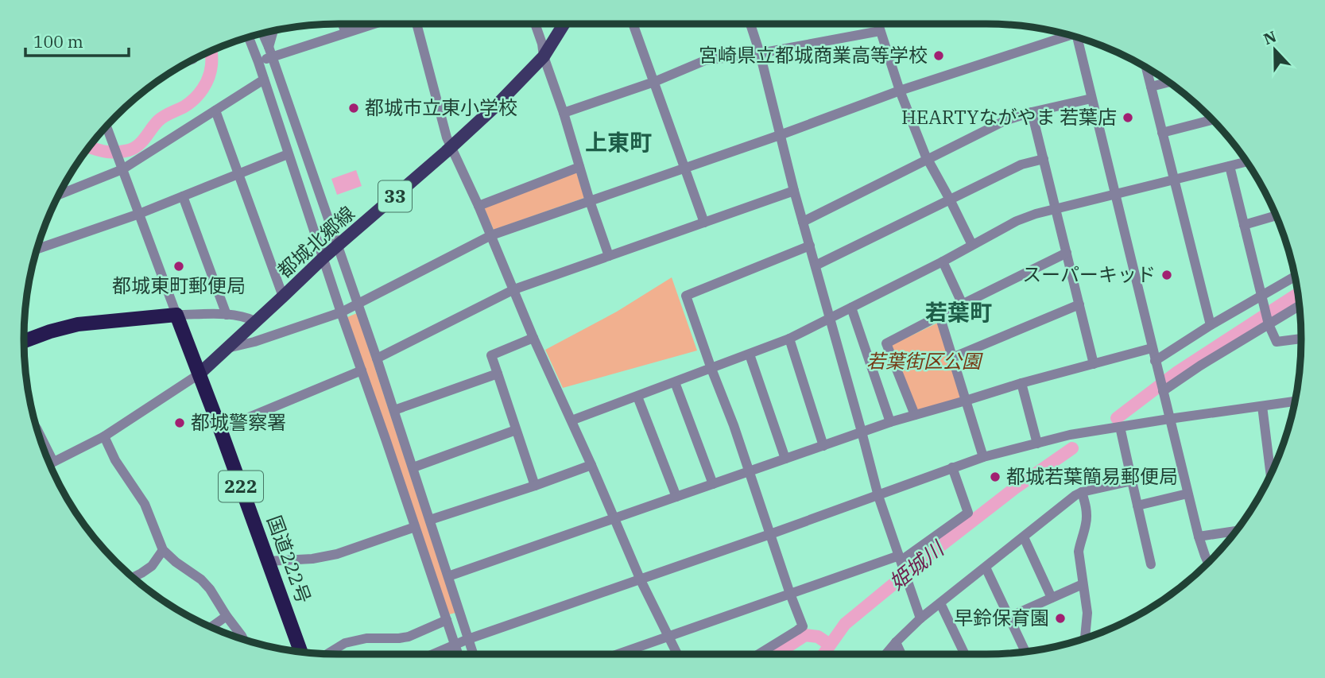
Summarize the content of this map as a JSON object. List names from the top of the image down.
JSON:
{
  "streets": {
    "highway": ["222", "国道222号"],
    "main road": ["33", "都城北郷線"]
  },
  "crossings": [
    ["都城北郷線", "国道222号"]
  ],
  "districts": ["上東町", "若葉町"],
  "water": ["姫城川"],
  "parks": ["若葉街区公園"],
  "places": [
    "宮崎県立都城商業高等学校",
    "都城市立東小学校",
    "HEARTYながやま 若葉店",
    "都城東町郵便局",
    "スーパーキッド",
    "都城警察署",
    "都城若葉簡易郵便局",
    "早鈴保育園"
  ],
  "scale_bar": "100 m",
  "north": "top"
}
